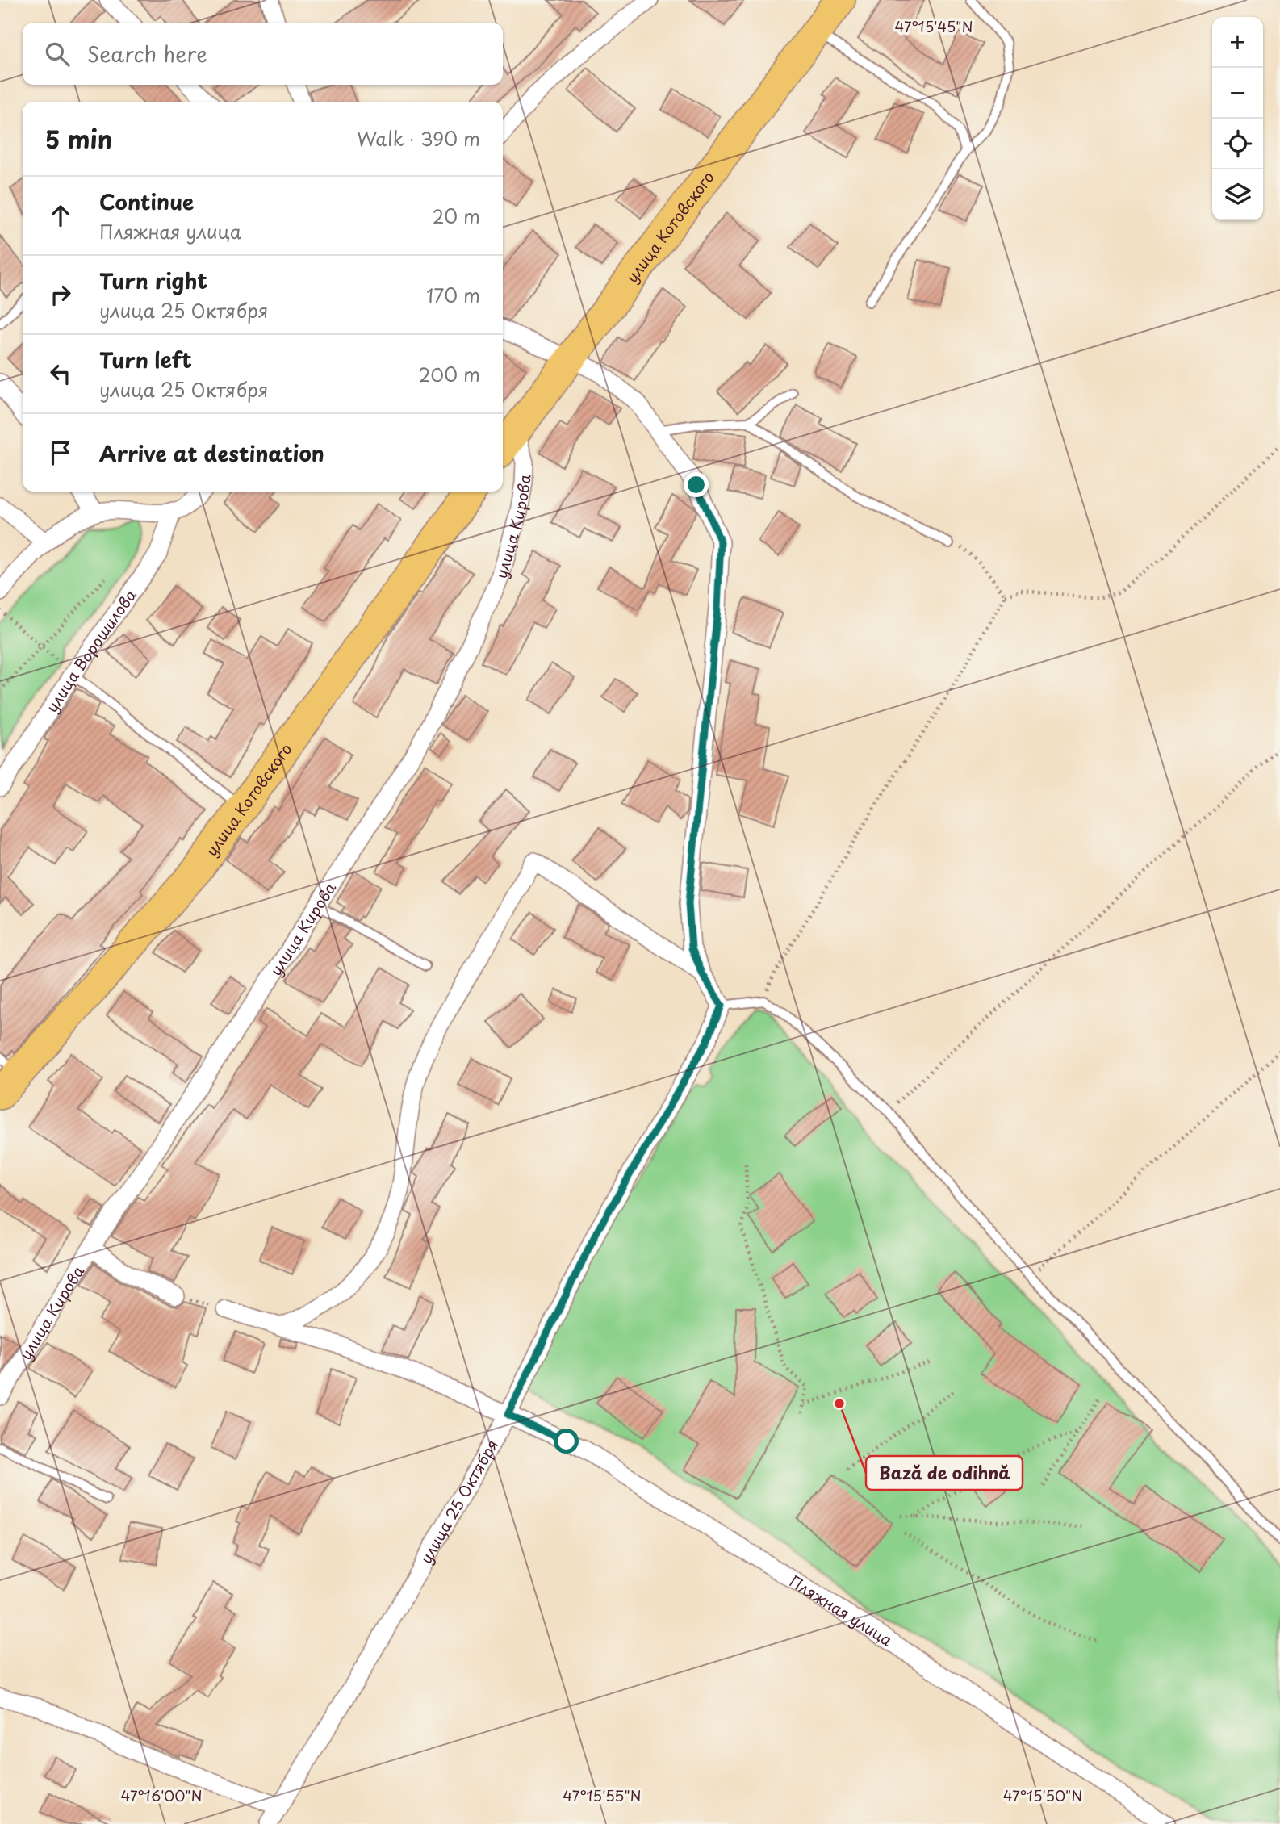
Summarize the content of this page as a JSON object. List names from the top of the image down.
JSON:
{
  "streets": {
    "highway": ["улица Котовского"],
    "street": [
      "улица Кирова",
      "улица Ворошилова",
      "улица 25 Октября",
      "Пляжная улица"
    ]
  },
  "crossings": [
    ["улица Котовского", "улица Кирова"],
    ["улица 25 Октября", "Пляжная улица"]
  ],
  "places": ["Bază de odihnă"],
  "page": {
    "map_buttons": ["+", "−"],
    "search": "Search here",
    "heading": ["5 min", "Walk · 390 m"],
    "list": [
      ["Continue", "Пляжная улица", "20 m"],
      ["Turn right", "улица 25 Октября", "170 m"],
      ["Turn left", "улица 25 Октября", "200 m"],
      "Arrive at destination"
    ]
  },
  "coordinates": [
    "47°15'45\"N",
    "47°16'00\"N",
    "47°15'55\"N",
    "47°15'50\"N"
  ]
}
